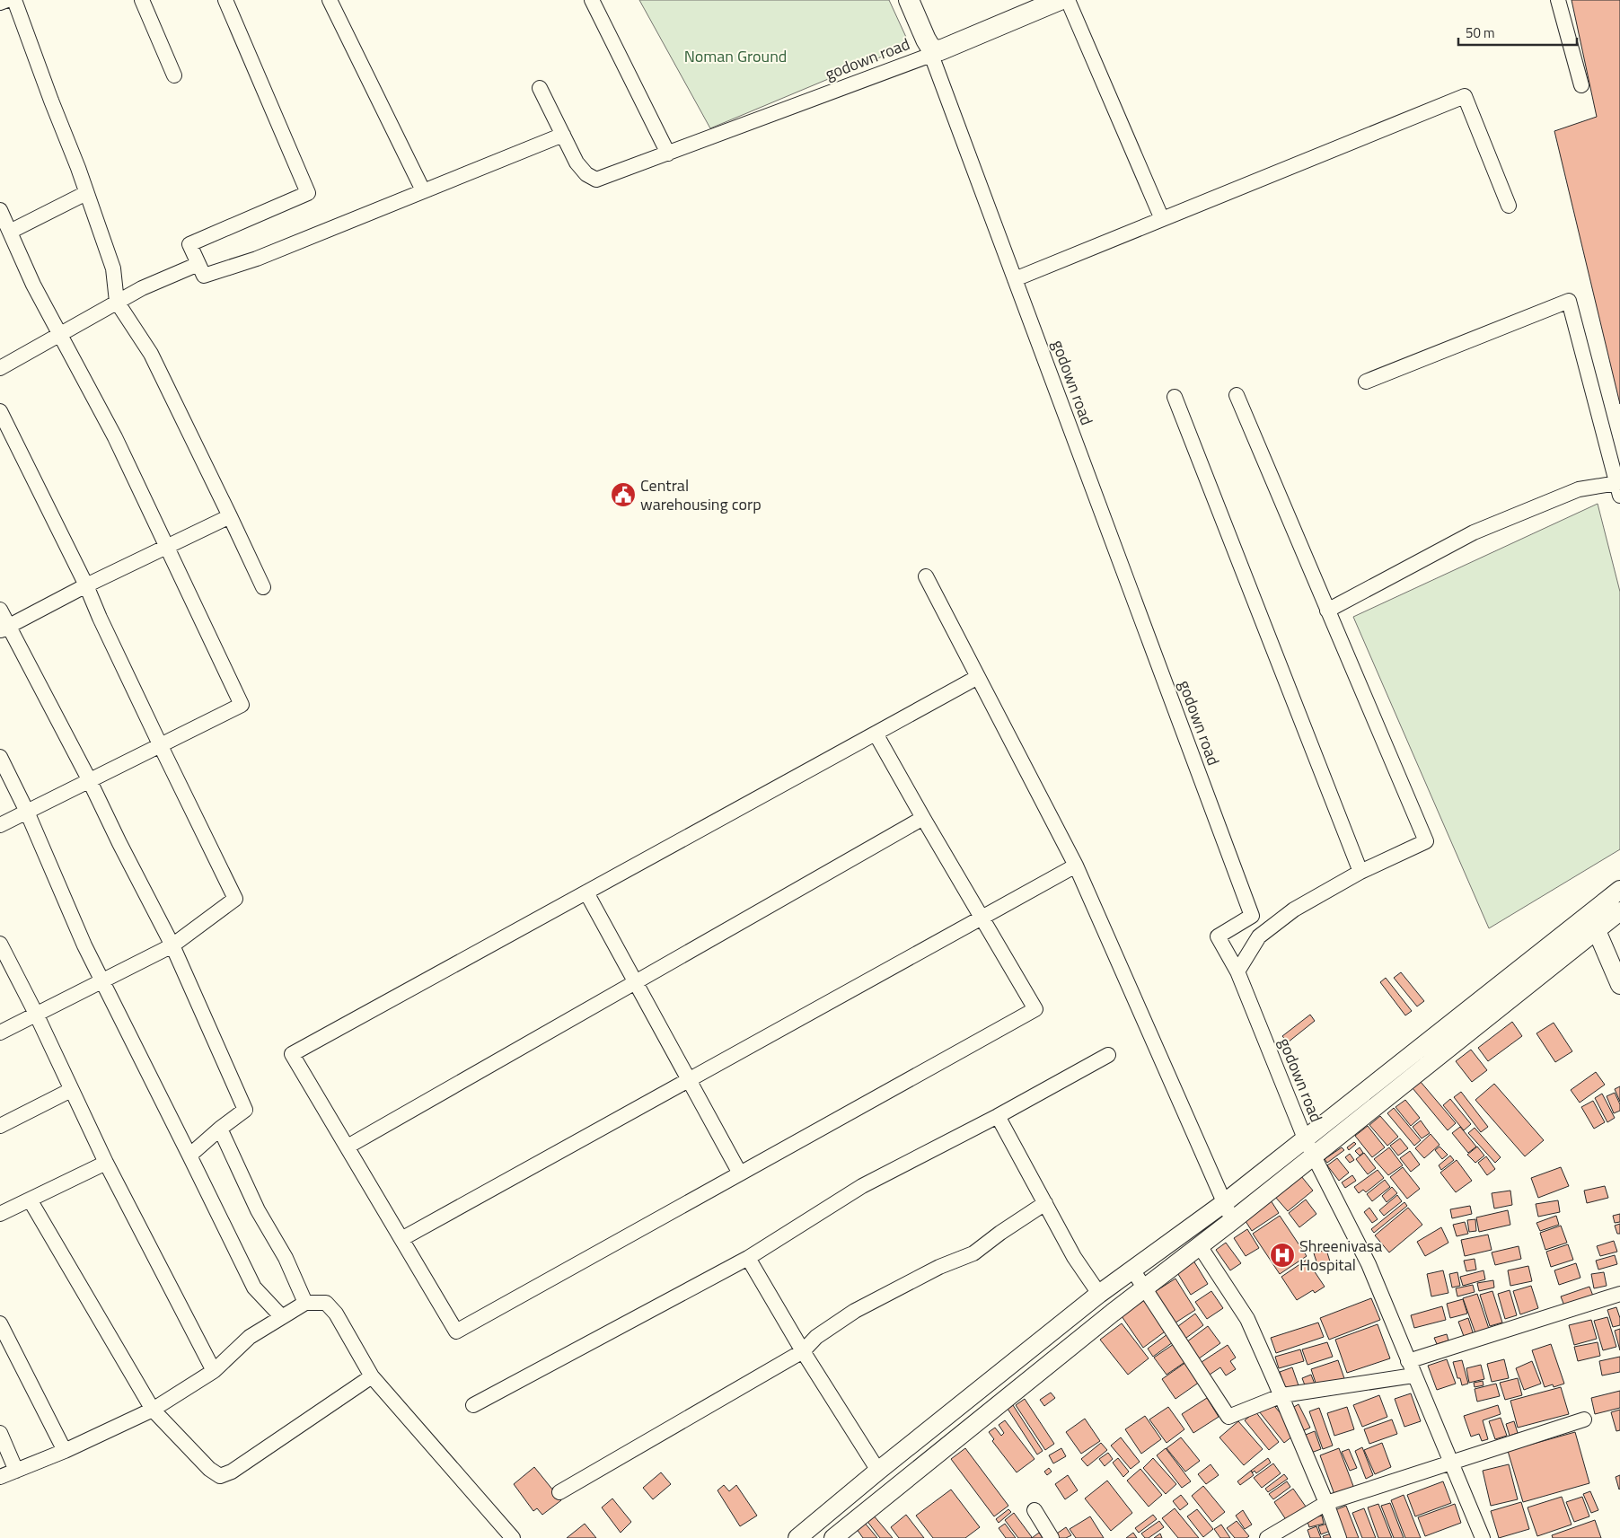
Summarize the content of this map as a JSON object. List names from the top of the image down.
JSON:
{
  "streets": {
    "street": ["godown road"]
  },
  "parks": ["Noman Ground"],
  "places": {
    "public building": ["Central warehousing corp"],
    "hospital": ["Shreenivasa Hospital"]
  },
  "scale_bar": "50 m"
}
